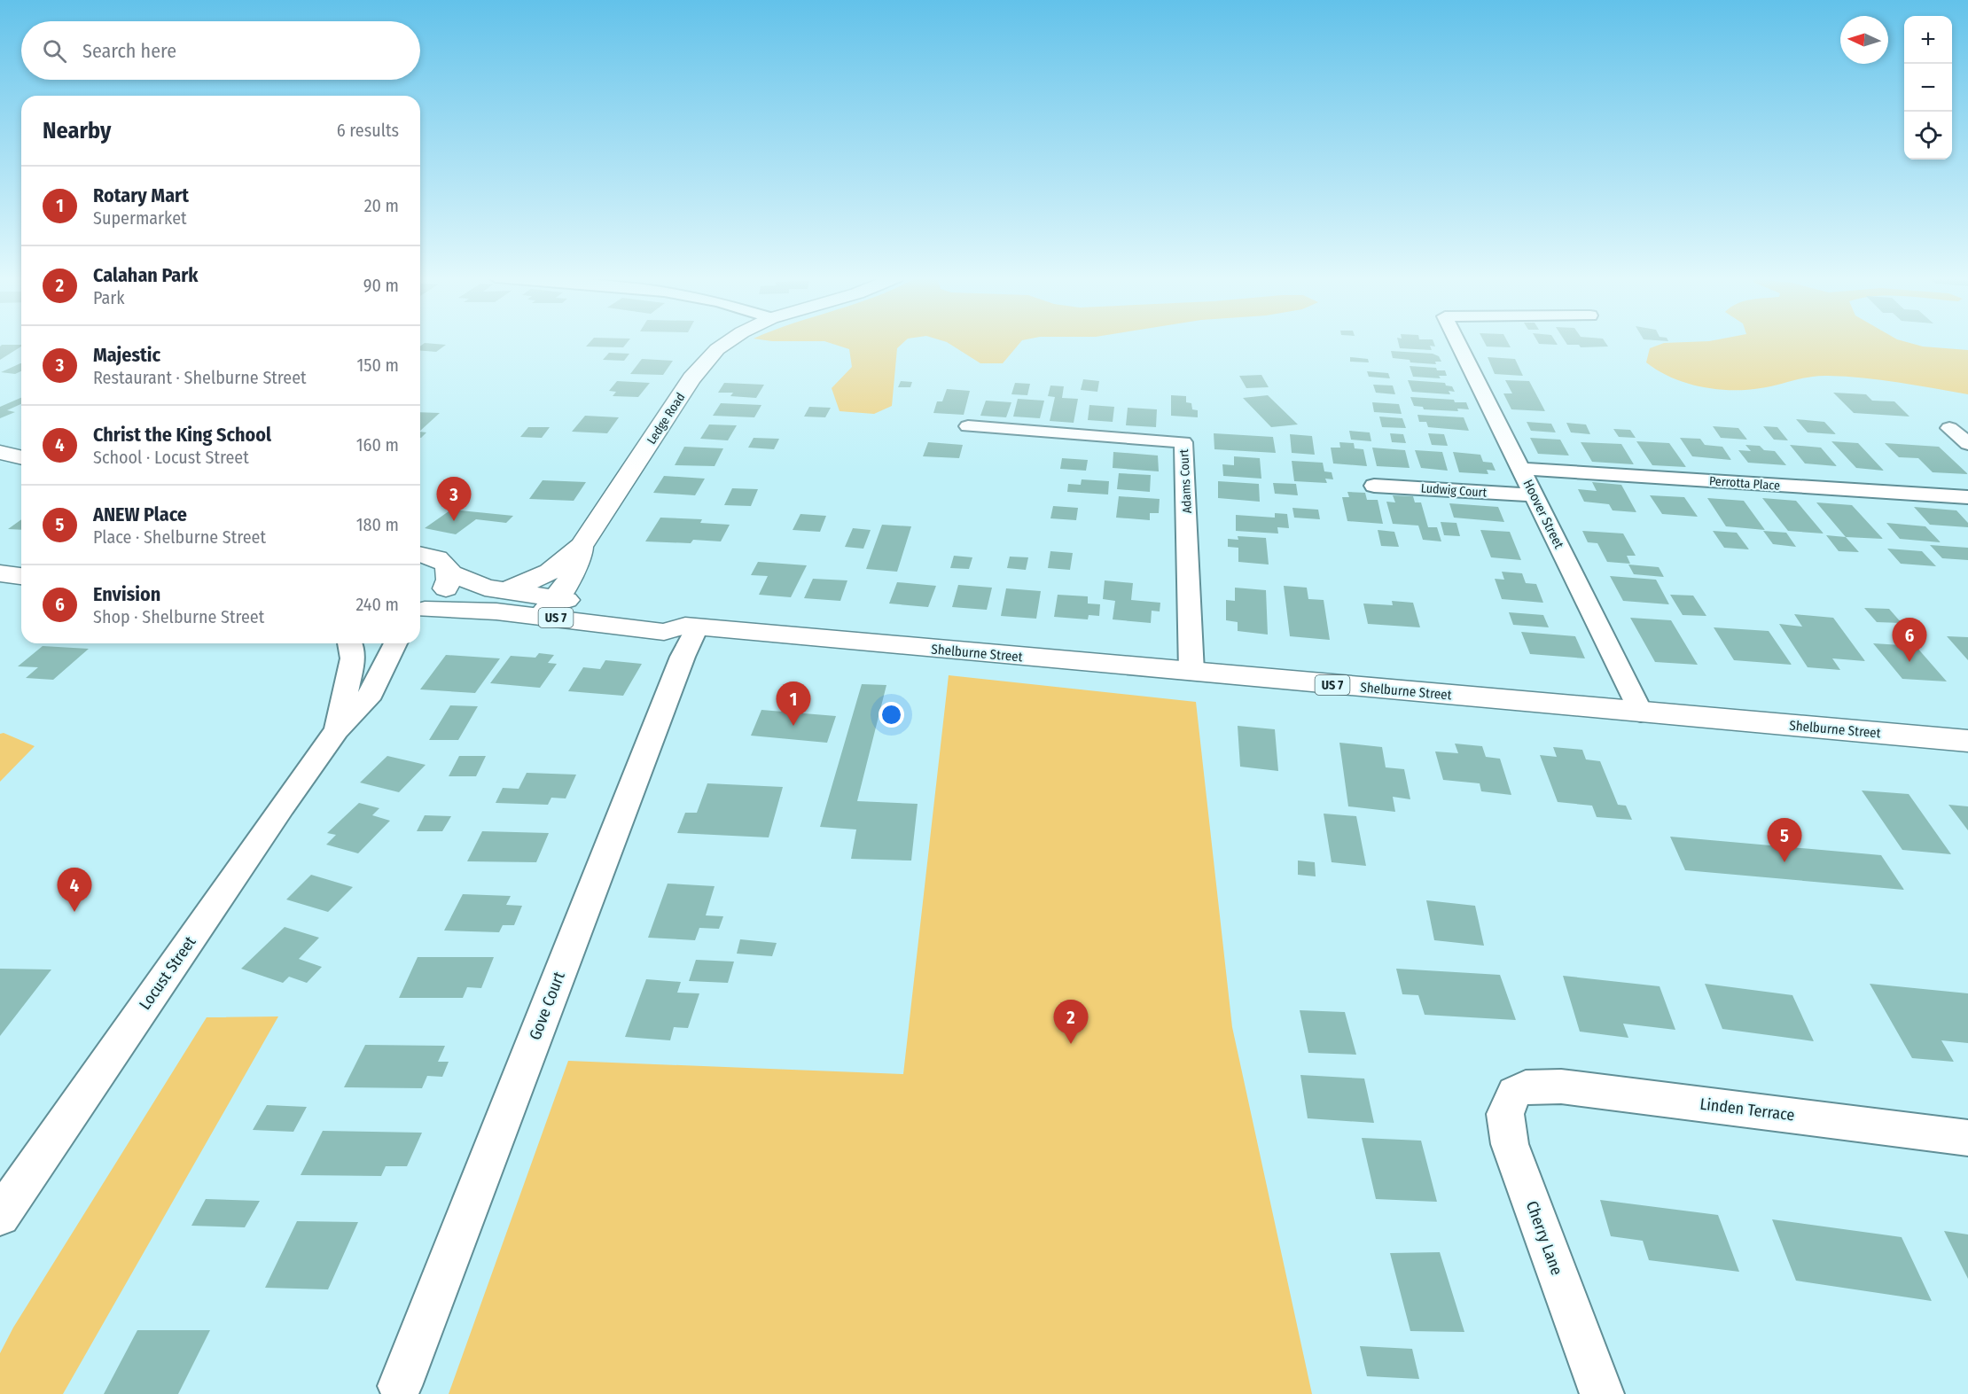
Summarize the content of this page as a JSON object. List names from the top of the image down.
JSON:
{
  "streets": {
    "main road": ["Ledge Road", "US 7", "Shelburne Street"],
    "street": [
      "Adams Court",
      "Perrotta Place",
      "Ludwig Court",
      "Hoover Street",
      "Locust Street",
      "Gove Court",
      "Linden Terrace",
      "Cherry Lane"
    ]
  },
  "crossings": [
    ["Ledge Road", "Shelburne Street"],
    ["Adams Court", "Shelburne Street"],
    ["Perrotta Place", "Hoover Street"],
    ["Ludwig Court", "Hoover Street"],
    ["Hoover Street", "Shelburne Street"],
    ["Shelburne Street", "Gove Court"],
    ["Linden Terrace", "Cherry Lane"]
  ],
  "north": "left",
  "page": {
    "map_buttons": ["+", "−"],
    "search": "Search here",
    "heading": ["Nearby", "6 results"],
    "list": [
      {
        "mark": "1",
        "name": "Rotary Mart",
        "note": "Supermarket",
        "value": "20 m"
      },
      {
        "mark": "2",
        "name": "Calahan Park",
        "note": "Park",
        "value": "90 m"
      },
      {
        "mark": "3",
        "name": "Majestic",
        "note": "Restaurant · Shelburne Street",
        "value": "150 m"
      },
      {
        "mark": "4",
        "name": "Christ the King School",
        "note": "School · Locust Street",
        "value": "160 m"
      },
      {
        "mark": "5",
        "name": "ANEW Place",
        "note": "Place · Shelburne Street",
        "value": "180 m"
      },
      {
        "mark": "6",
        "name": "Envision",
        "note": "Shop · Shelburne Street",
        "value": "240 m"
      }
    ],
    "pins": [
      "3",
      "6",
      "1",
      "5",
      "4",
      "2"
    ]
  }
}
